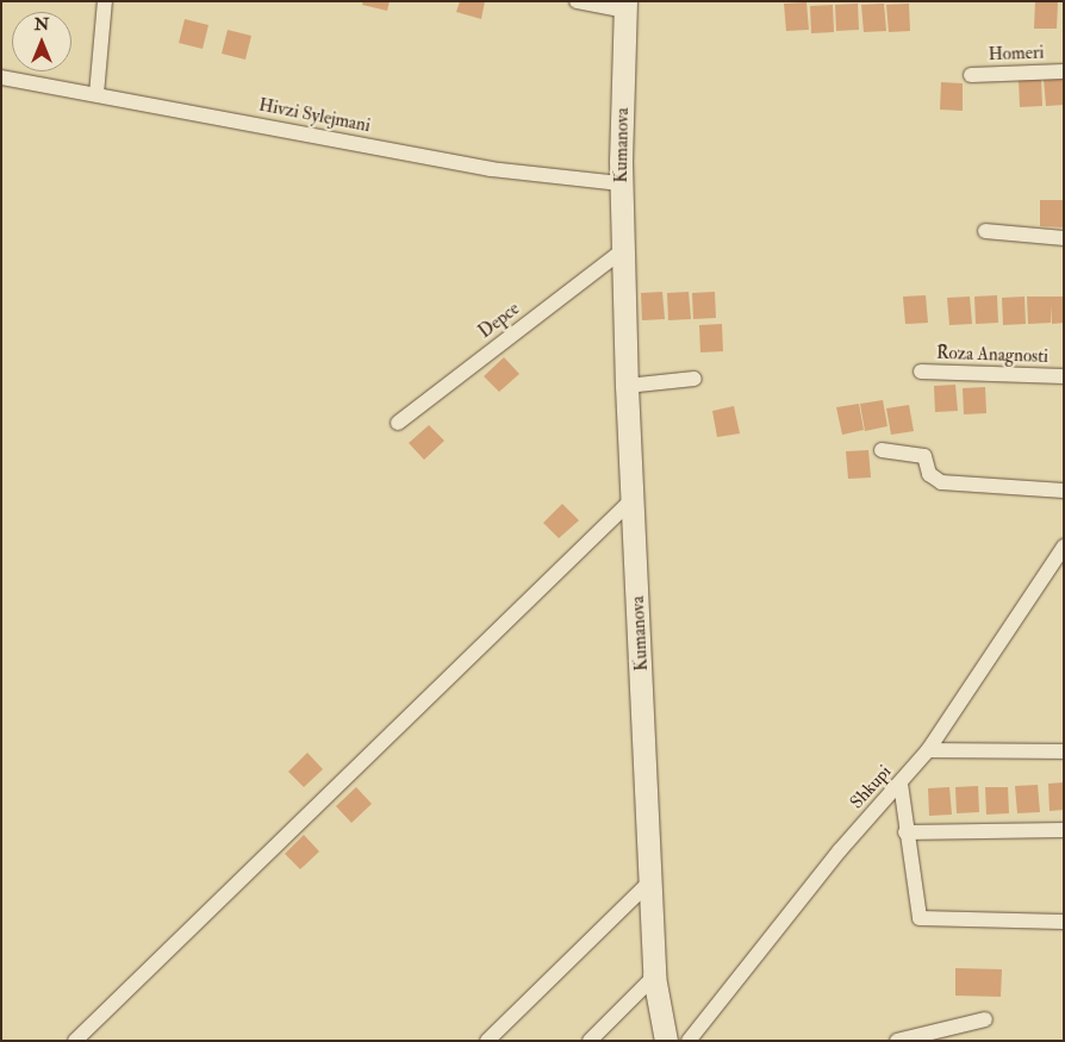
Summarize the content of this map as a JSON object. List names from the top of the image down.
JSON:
{
  "streets": {
    "main road": ["Kumanova"],
    "street": [
      "Homeri",
      "Hivzi Sylejmani",
      "Depce",
      "Roza Anagnosti",
      "Shkupi"
    ]
  },
  "crossings": [
    ["Hivzi Sylejmani", "Kumanova"],
    ["Kumanova", "Depce"]
  ],
  "north": "top"
}
